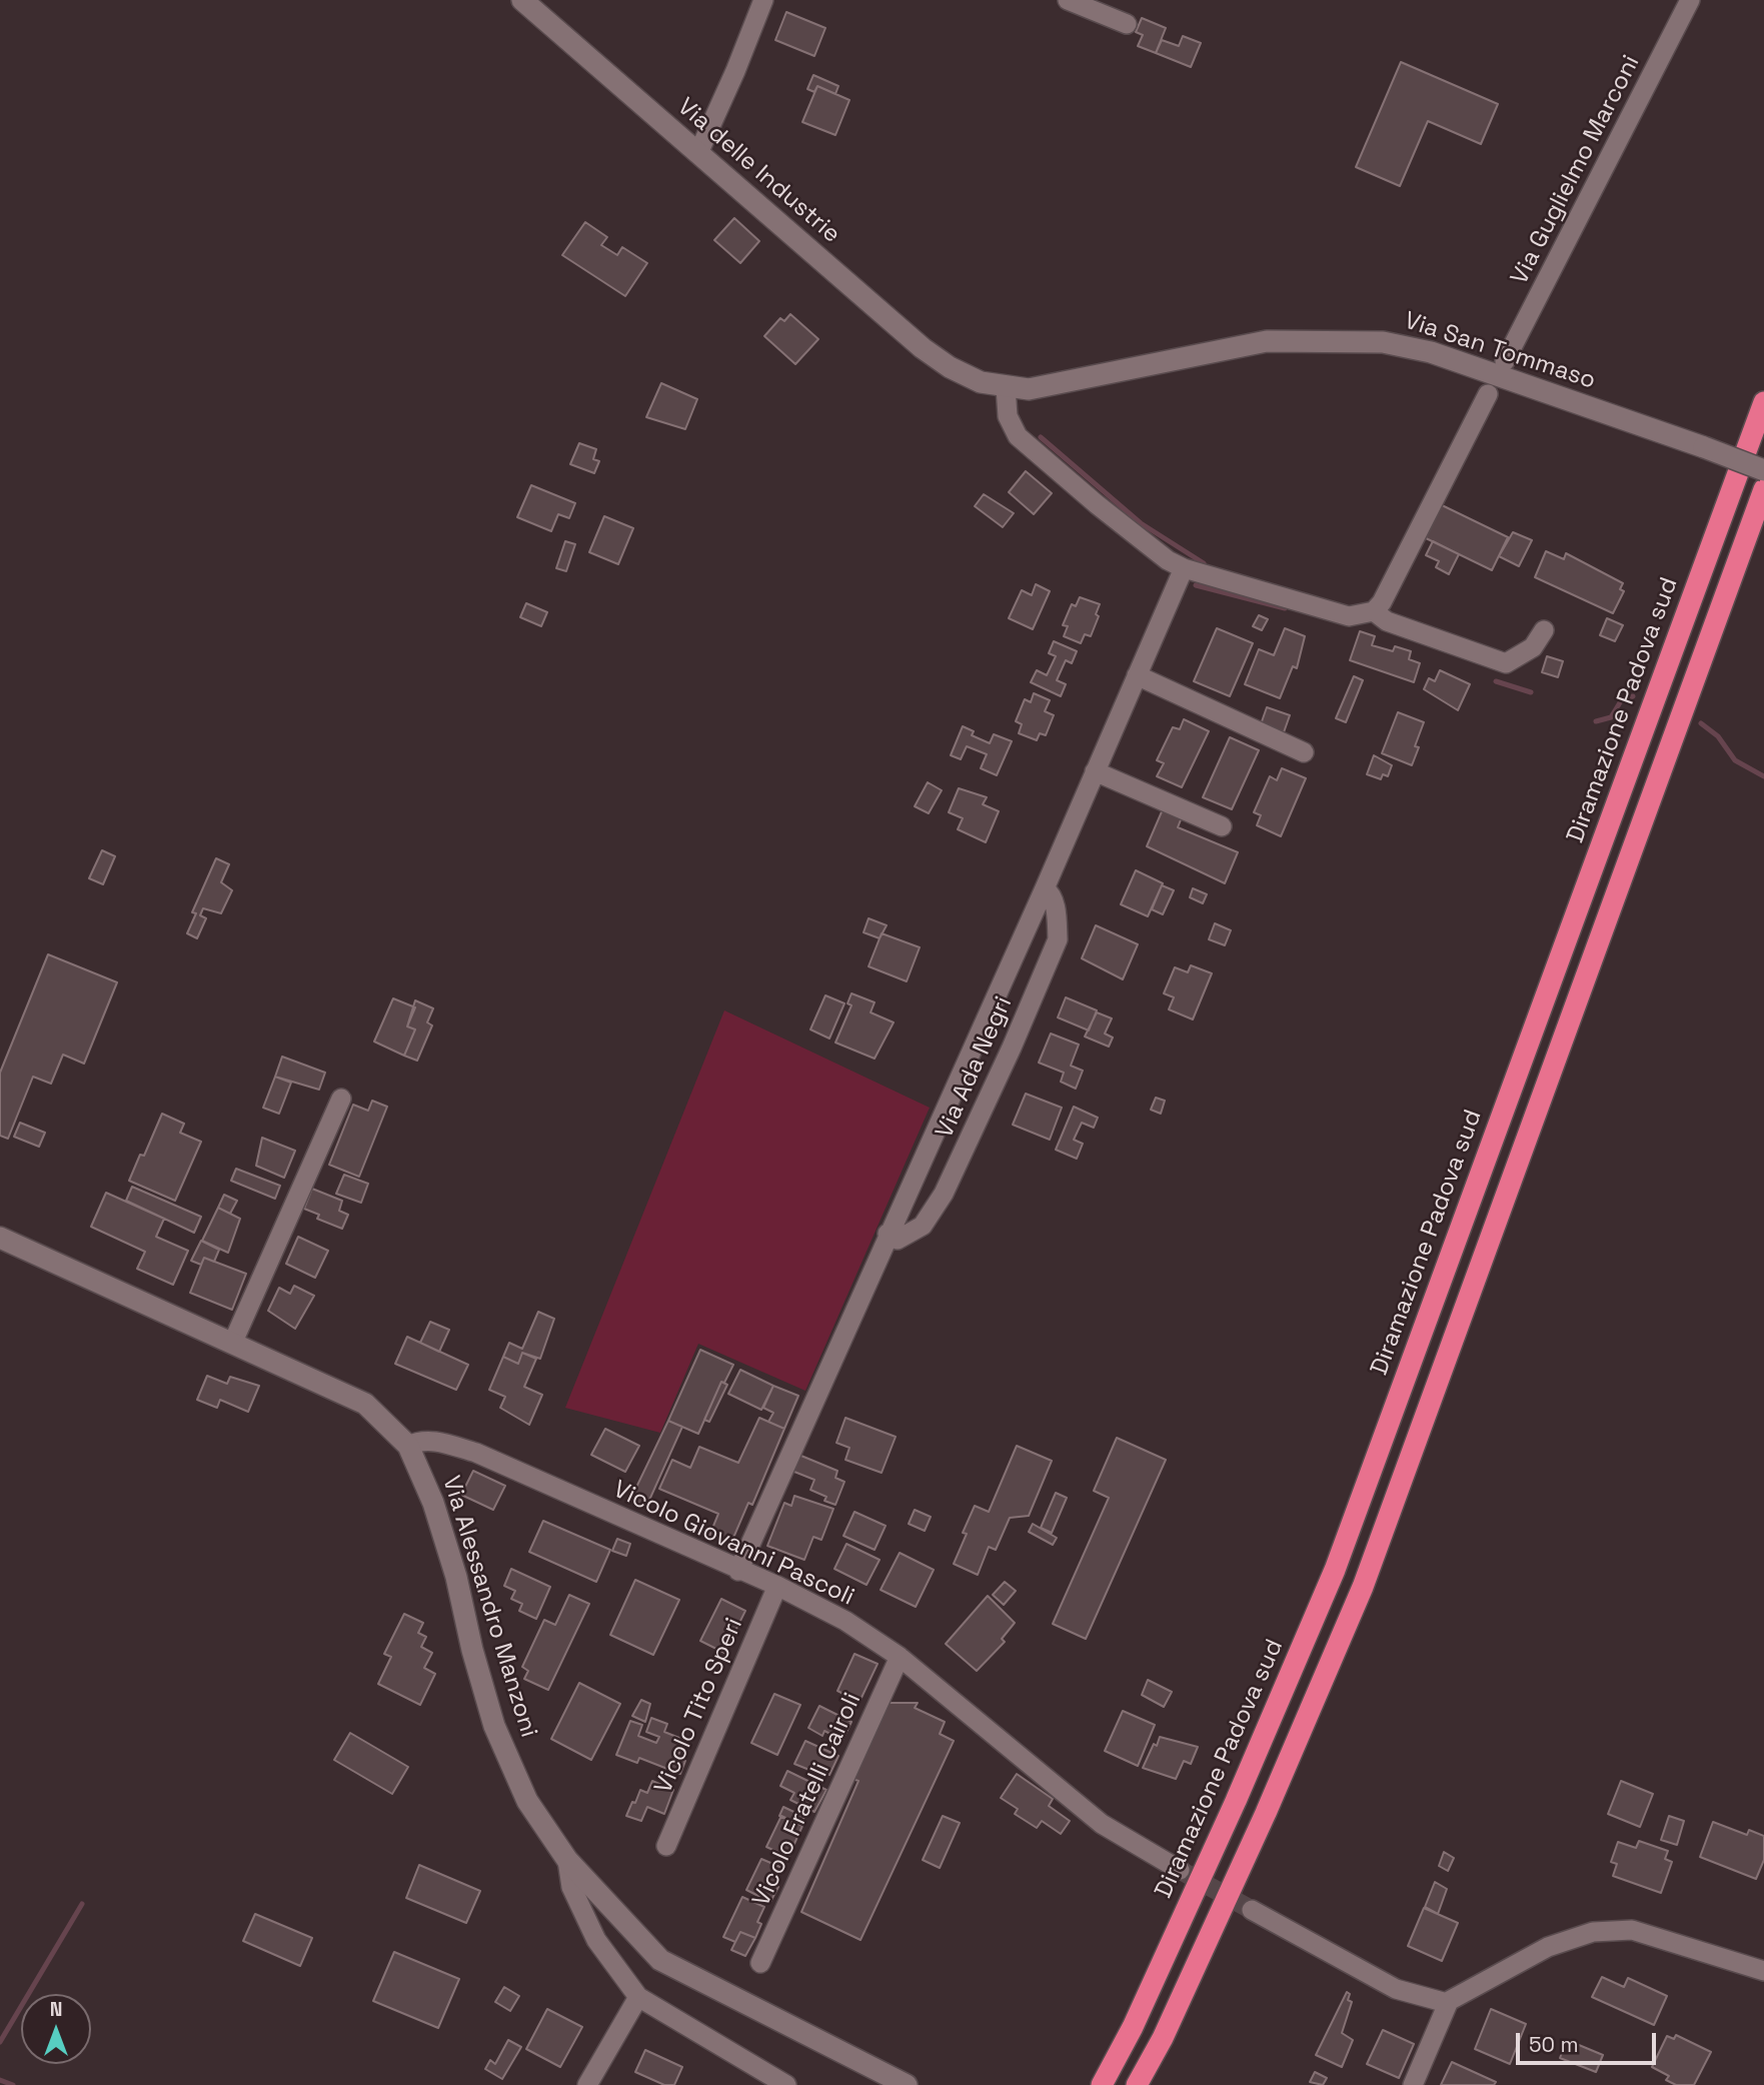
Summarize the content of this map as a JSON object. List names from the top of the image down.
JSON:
{
  "streets": {
    "highway": ["Diramazione Padova sud"],
    "street": [
      "Via Guglielmo Marconi",
      "Via delle Industrie",
      "Via San Tommaso",
      "Via Ada Negri",
      "Vicolo Giovanni Pascoli",
      "Via Alessandro Manzoni",
      "Vicolo Tito Speri",
      "Vicolo Fratelli Cairoli"
    ]
  },
  "crossings": [
    ["Via delle Industrie", "Via San Tommaso"],
    ["Via Ada Negri", "Vicolo Giovanni Pascoli"],
    ["Vicolo Giovanni Pascoli", "Via Alessandro Manzoni"],
    ["Vicolo Giovanni Pascoli", "Vicolo Tito Speri"],
    ["Vicolo Giovanni Pascoli", "Vicolo Fratelli Cairoli"]
  ],
  "scale_bar": "50 m",
  "north": "top"
}
